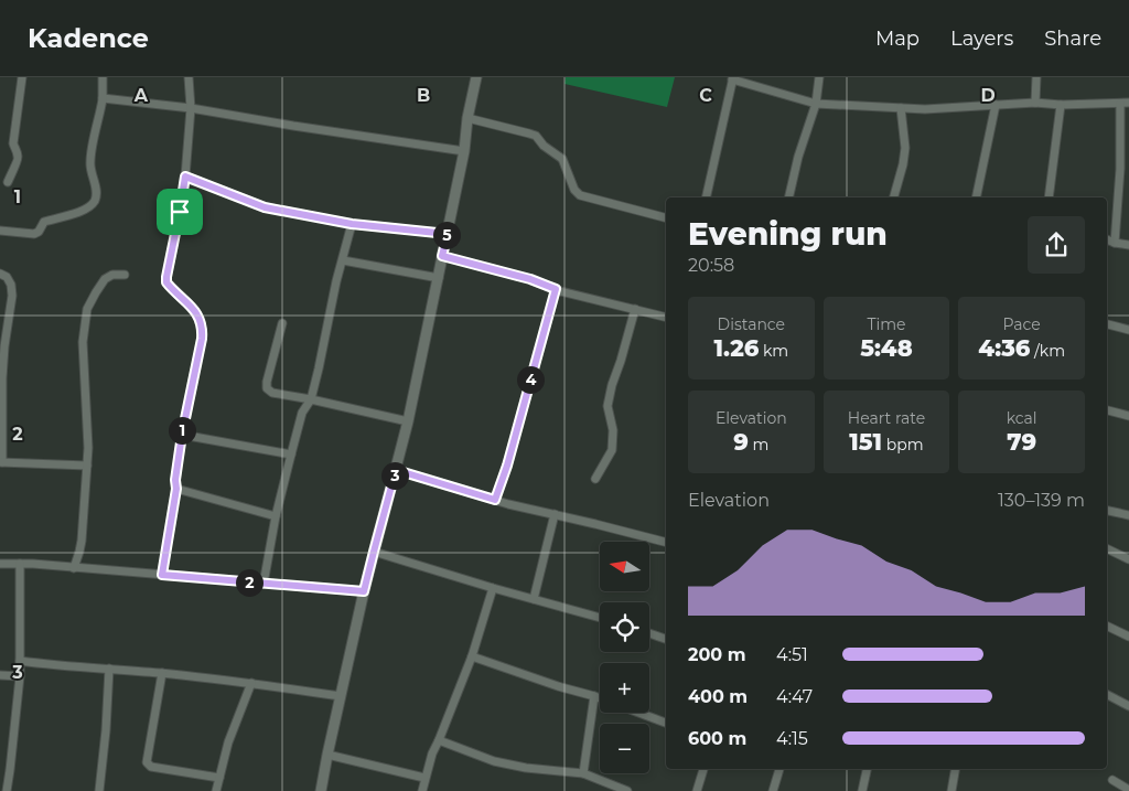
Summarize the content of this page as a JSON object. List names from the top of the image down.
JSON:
{
  "north": "left",
  "page": {
    "header": "Kadence",
    "nav": ["Map", "Layers", "Share"],
    "heading": ["Evening run", "20:58"],
    "pins": [
      "5",
      "4",
      "1",
      "3",
      "2"
    ],
    "stats": [
      ["Distance", "1.26 km"],
      ["Time", "5:48"],
      ["Pace", "4:36 /km"],
      ["Elevation", "9 m"],
      ["Heart rate", "151 bpm"],
      ["kcal", "79"]
    ],
    "chart": ["Elevation", "130–139 m"],
    "map_buttons": ["+", "−"],
    "list": [
      {
        "name": "200 m",
        "note": "4:51"
      },
      {
        "name": "400 m",
        "note": "4:47"
      },
      {
        "name": "600 m",
        "note": "4:15"
      }
    ]
  },
  "grid": {
    "columns": [
      "A",
      "B",
      "C",
      "D"
    ],
    "rows": ["1", "2", "3"]
  }
}
